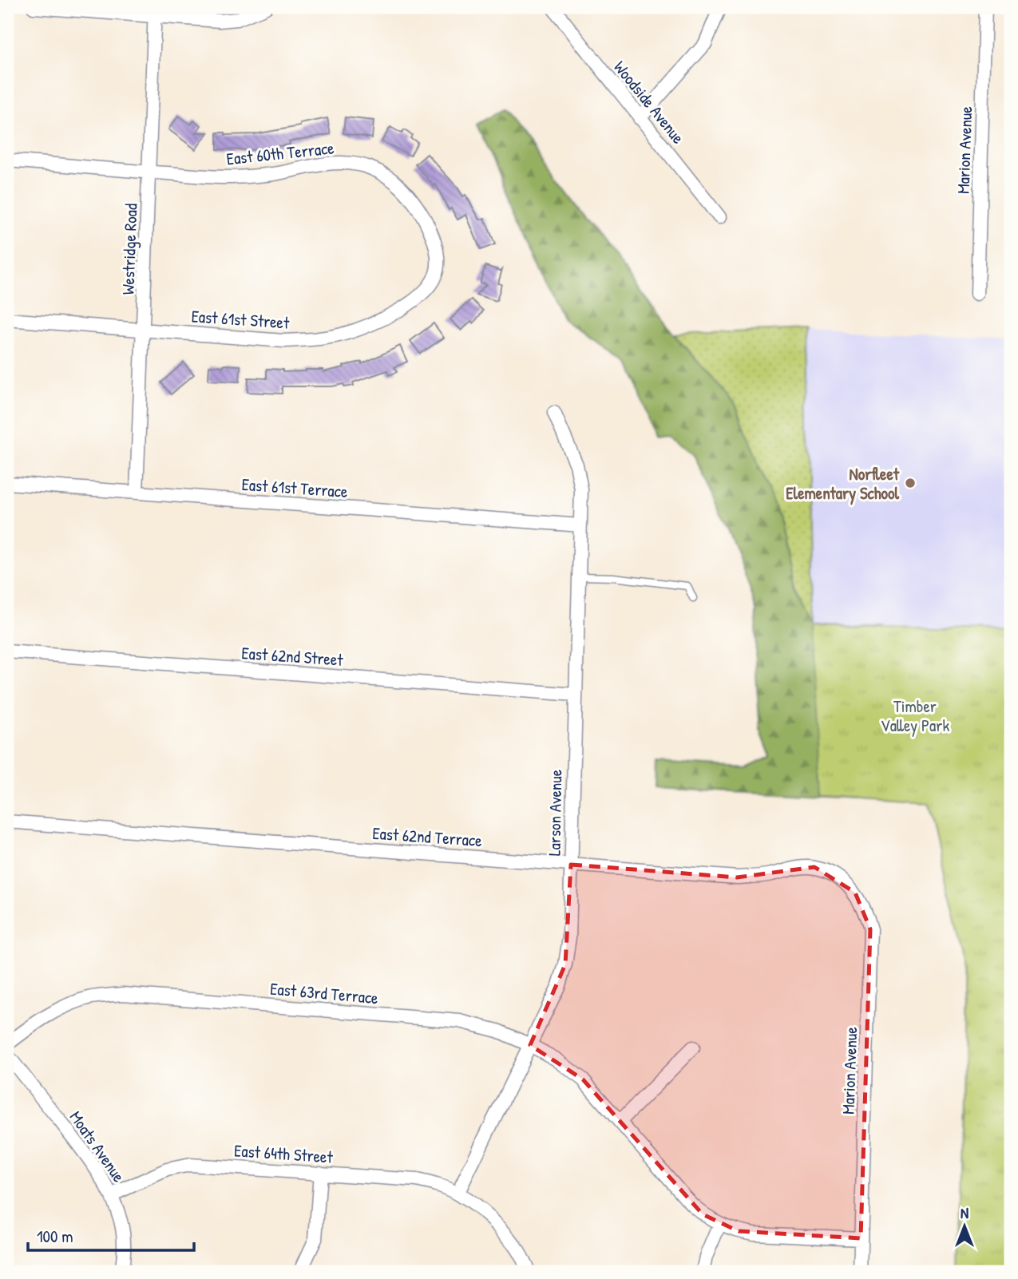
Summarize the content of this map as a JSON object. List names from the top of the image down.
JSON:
{
  "streets": {
    "street": [
      "Woodside Avenue",
      "Marion Avenue",
      "East 60th Terrace",
      "Westridge Road",
      "East 61st Street",
      "East 61st Terrace",
      "East 62nd Street",
      "Larson Avenue",
      "East 62nd Terrace",
      "East 63rd Terrace",
      "Moats Avenue",
      "East 64th Street"
    ]
  },
  "crossings": [
    ["Marion Avenue", "East 62nd Terrace"],
    ["Marion Avenue", "East 63rd Terrace"],
    ["East 60th Terrace", "Westridge Road"],
    ["East 60th Terrace", "East 61st Street"],
    ["Westridge Road", "East 61st Street"],
    ["Westridge Road", "East 61st Terrace"],
    ["East 61st Terrace", "Larson Avenue"],
    ["East 62nd Street", "Larson Avenue"],
    ["Larson Avenue", "East 62nd Terrace"],
    ["Larson Avenue", "East 63rd Terrace"],
    ["Larson Avenue", "East 64th Street"],
    ["Moats Avenue", "East 64th Street"]
  ],
  "parks": ["Timber Valley Park"],
  "places": ["Norfleet Elementary School"],
  "scale_bar": "100 m",
  "north": "top"
}
